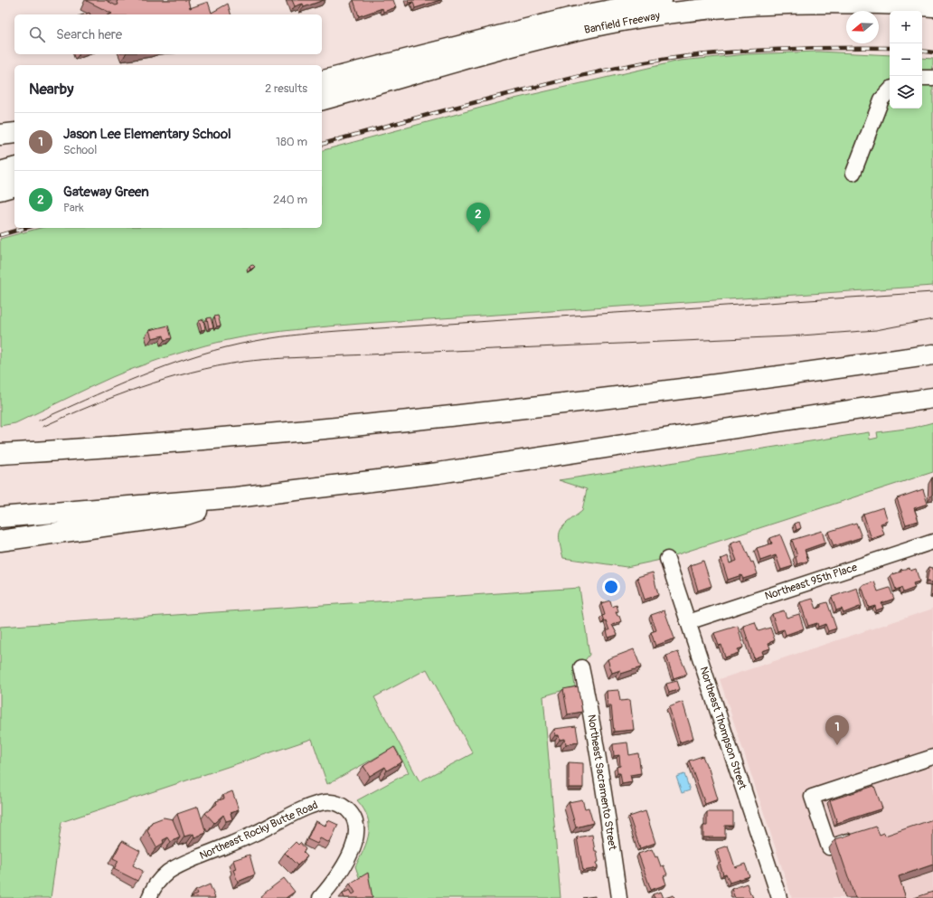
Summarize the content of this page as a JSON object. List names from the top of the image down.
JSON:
{
  "streets": {
    "highway": ["Banfield Freeway"],
    "street": [
      "Northeast 95th Place",
      "Northeast Thompson Street",
      "Northeast Sacramento Street",
      "Northeast Rocky Butte Road"
    ]
  },
  "crossings": [
    ["Northeast 95th Place", "Northeast Thompson Street"]
  ],
  "north": "left",
  "page": {
    "map_buttons": ["+", "−"],
    "search": "Search here",
    "heading": ["Nearby", "2 results"],
    "list": [
      {
        "mark": "1",
        "name": "Jason Lee Elementary School",
        "note": "School",
        "value": "180 m"
      },
      {
        "mark": "2",
        "name": "Gateway Green",
        "note": "Park",
        "value": "240 m"
      }
    ],
    "pins": ["2", "1"]
  }
}
